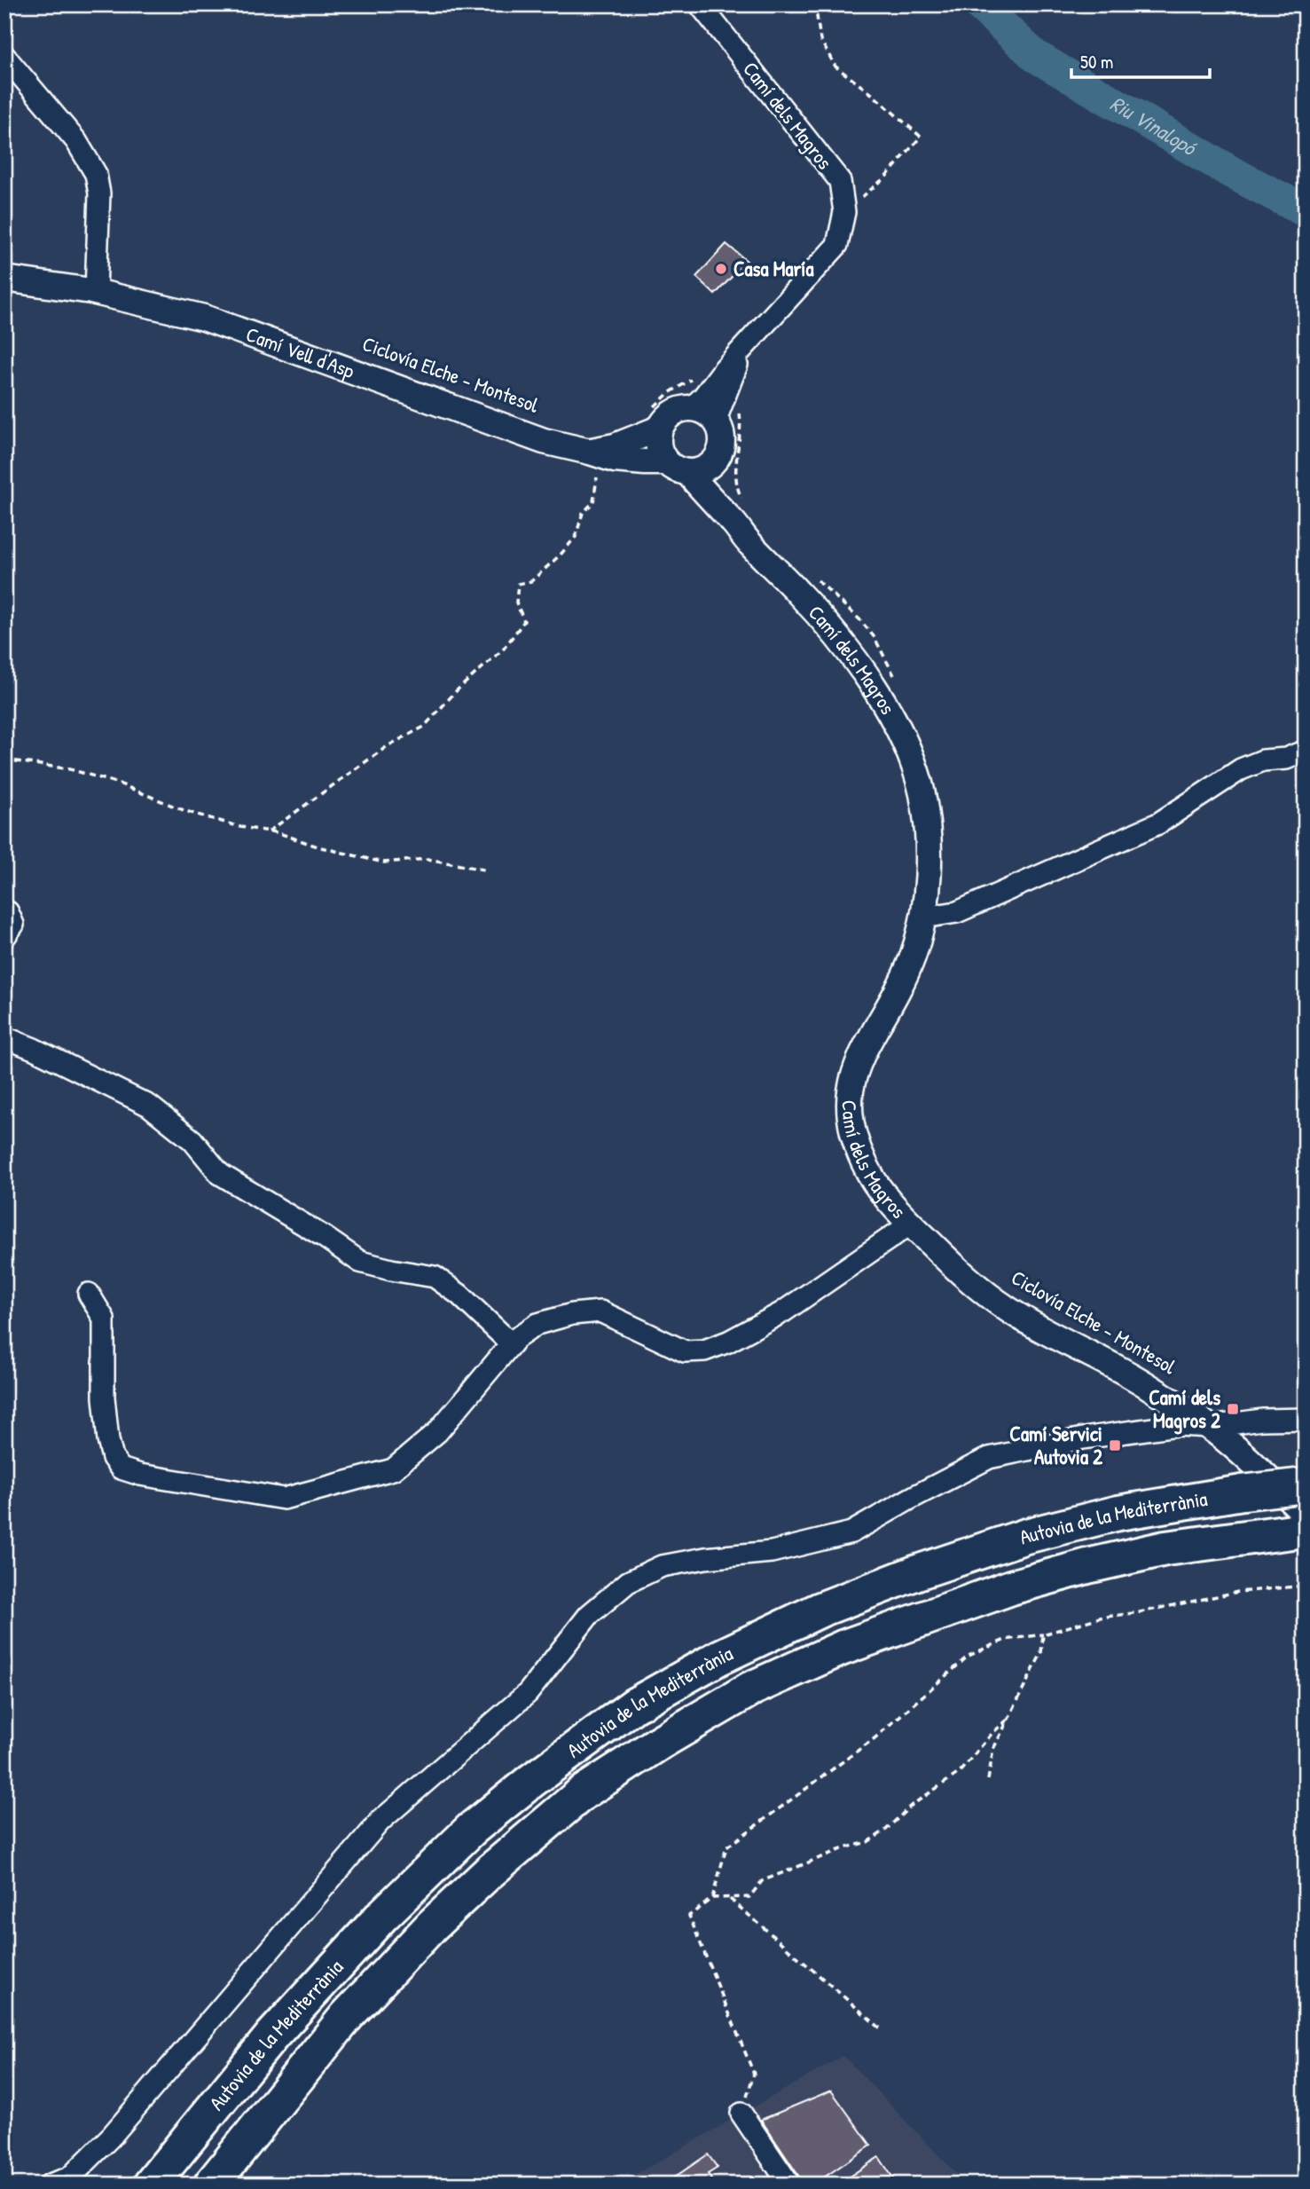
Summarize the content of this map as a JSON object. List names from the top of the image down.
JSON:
{
  "streets": {
    "highway": ["Autovia de la Mediterrània"],
    "street": ["Camí dels Magros", "Camí Vell d'Asp"]
  },
  "crossings": [
    ["Camí dels Magros", "Camí Vell d'Asp"],
    ["Camí dels Magros", "Autovia de la Mediterrània"]
  ],
  "water": ["Riu Vinalopó"],
  "places": {
    "other": ["Casa María"],
    "transit": ["Camí dels Magros 2", "Camí Servici Autovia 2"]
  },
  "scale_bar": "50 m"
}
